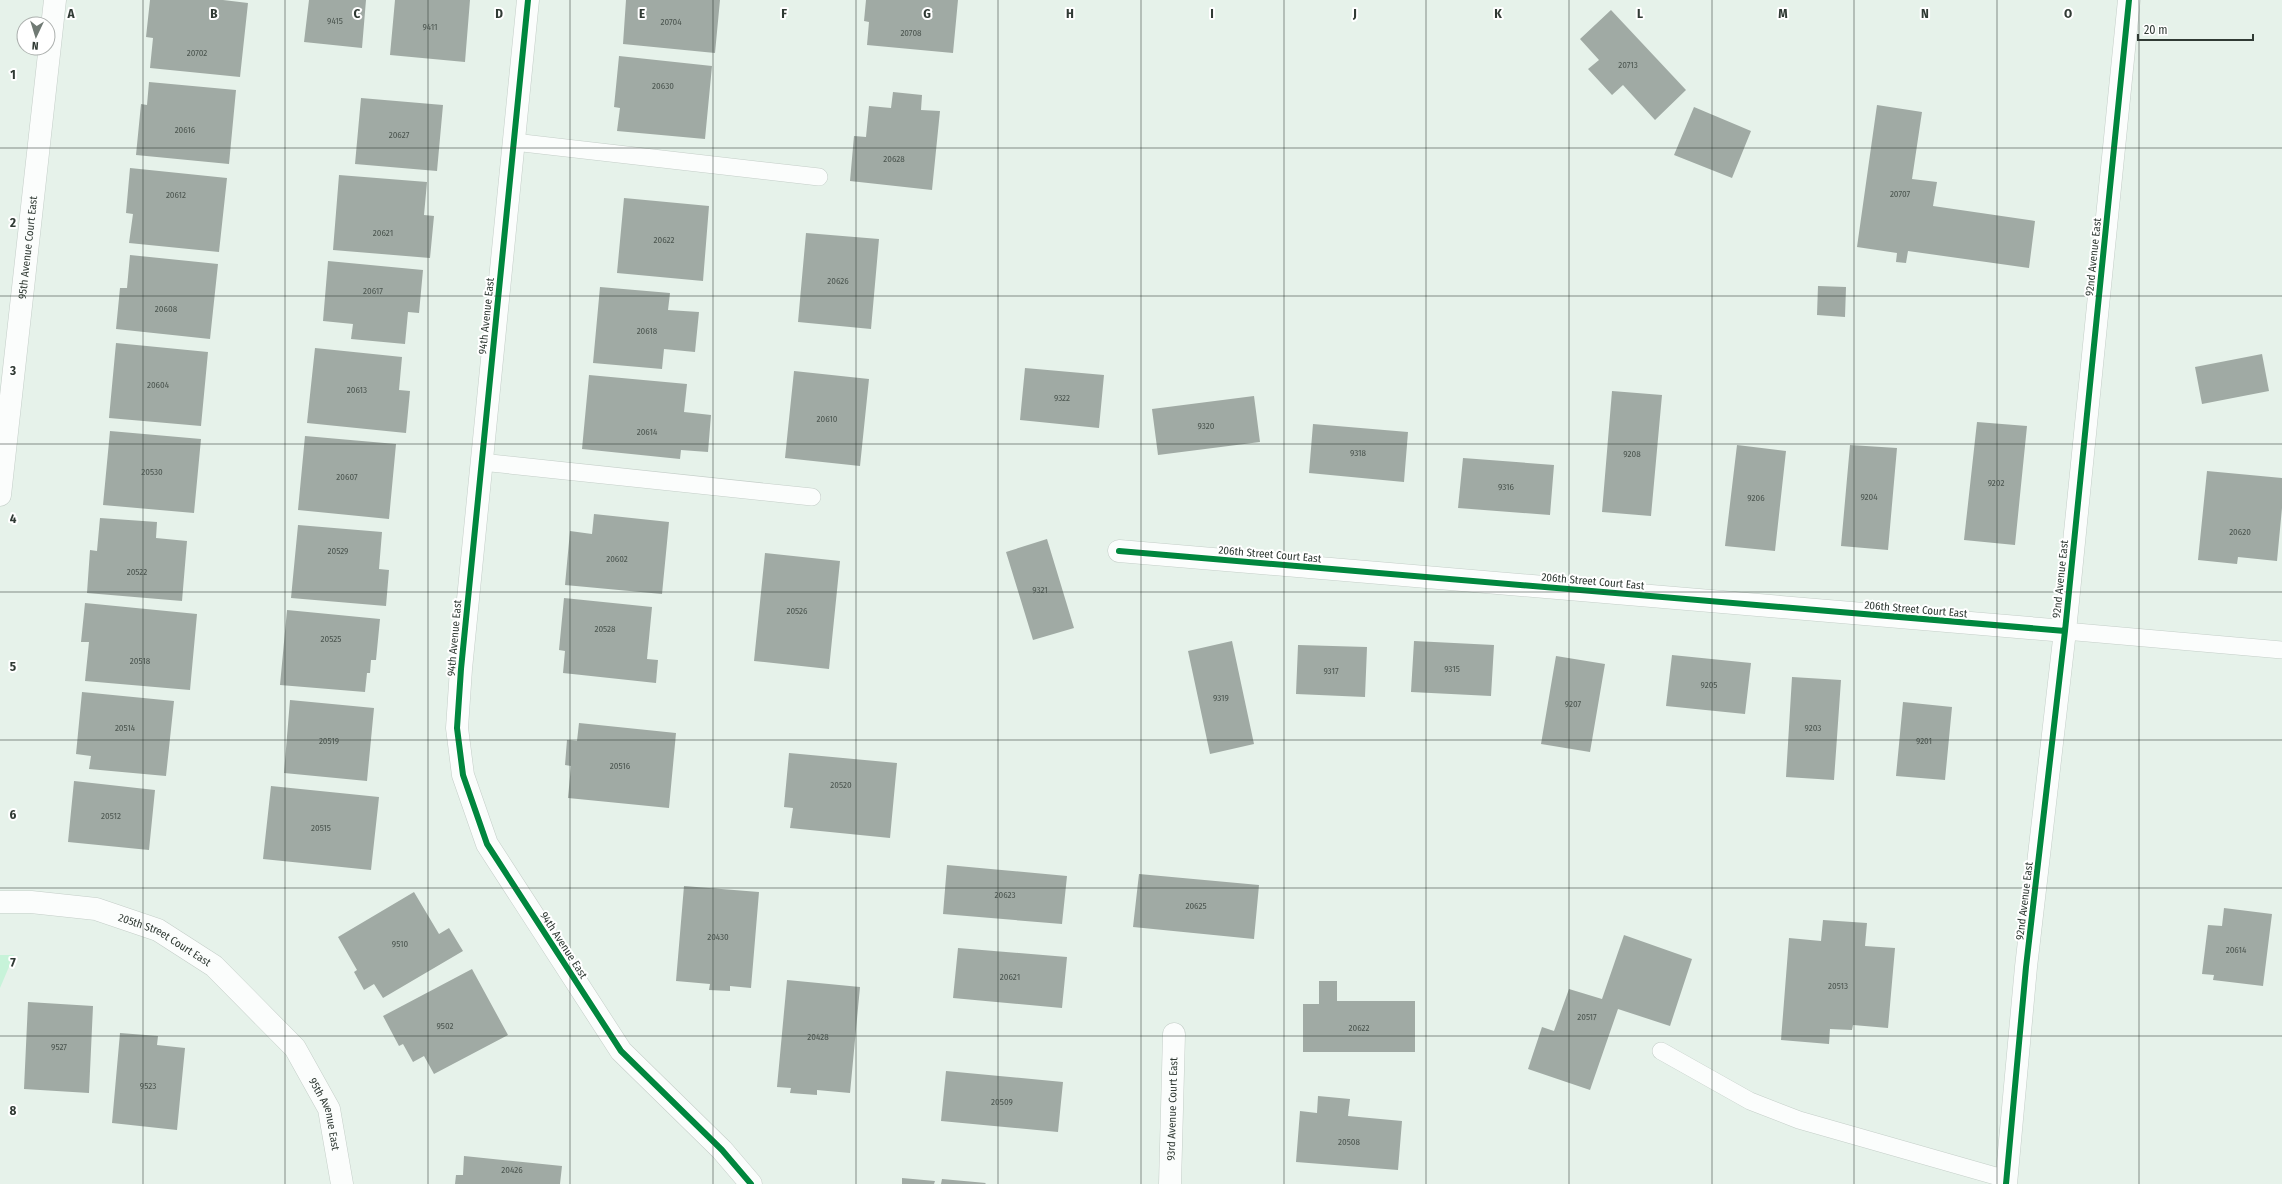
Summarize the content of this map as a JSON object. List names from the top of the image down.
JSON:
{
  "streets": {
    "street": [
      "95th Avenue Court East",
      "92nd Avenue East",
      "94th Avenue East",
      "206th Street Court East",
      "205th Street Court East",
      "93rd Avenue Court East",
      "95th Avenue East"
    ]
  },
  "crossings": [
    ["92nd Avenue East", "206th Street Court East"],
    ["205th Street Court East", "95th Avenue East"]
  ],
  "house_numbers": [
    "9415",
    "20704",
    "9411",
    "20708",
    "20702",
    "20713",
    "20630",
    "20616",
    "20627",
    "20628",
    "20707",
    "20612",
    "20621",
    "20622",
    "20626",
    "20617",
    "20608",
    "20618",
    "20604",
    "20613",
    "9322",
    "20610",
    "9320",
    "20614",
    "9318",
    "9208",
    "20530",
    "20607",
    "9202",
    "9316",
    "9204",
    "9206",
    "20620",
    "20529",
    "20602",
    "20522",
    "9321",
    "20526",
    "20528",
    "20525",
    "20518",
    "9315",
    "9317",
    "9205",
    "9319",
    "9207",
    "20514",
    "9203",
    "20519",
    "9201",
    "20516",
    "20520",
    "20512",
    "20515",
    "20623",
    "20625",
    "20430",
    "9510",
    "20614",
    "20621",
    "20513",
    "20517",
    "9502",
    "20622",
    "20428",
    "9527",
    "9523",
    "20509",
    "20508",
    "20426"
  ],
  "scale_bar": "20 m",
  "north": "bottom",
  "grid": {
    "columns": [
      "A",
      "B",
      "C",
      "D",
      "E",
      "F",
      "G",
      "H",
      "I",
      "J",
      "K",
      "L",
      "M",
      "N",
      "O"
    ],
    "rows": [
      "1",
      "2",
      "3",
      "4",
      "5",
      "6",
      "7",
      "8"
    ]
  }
}
